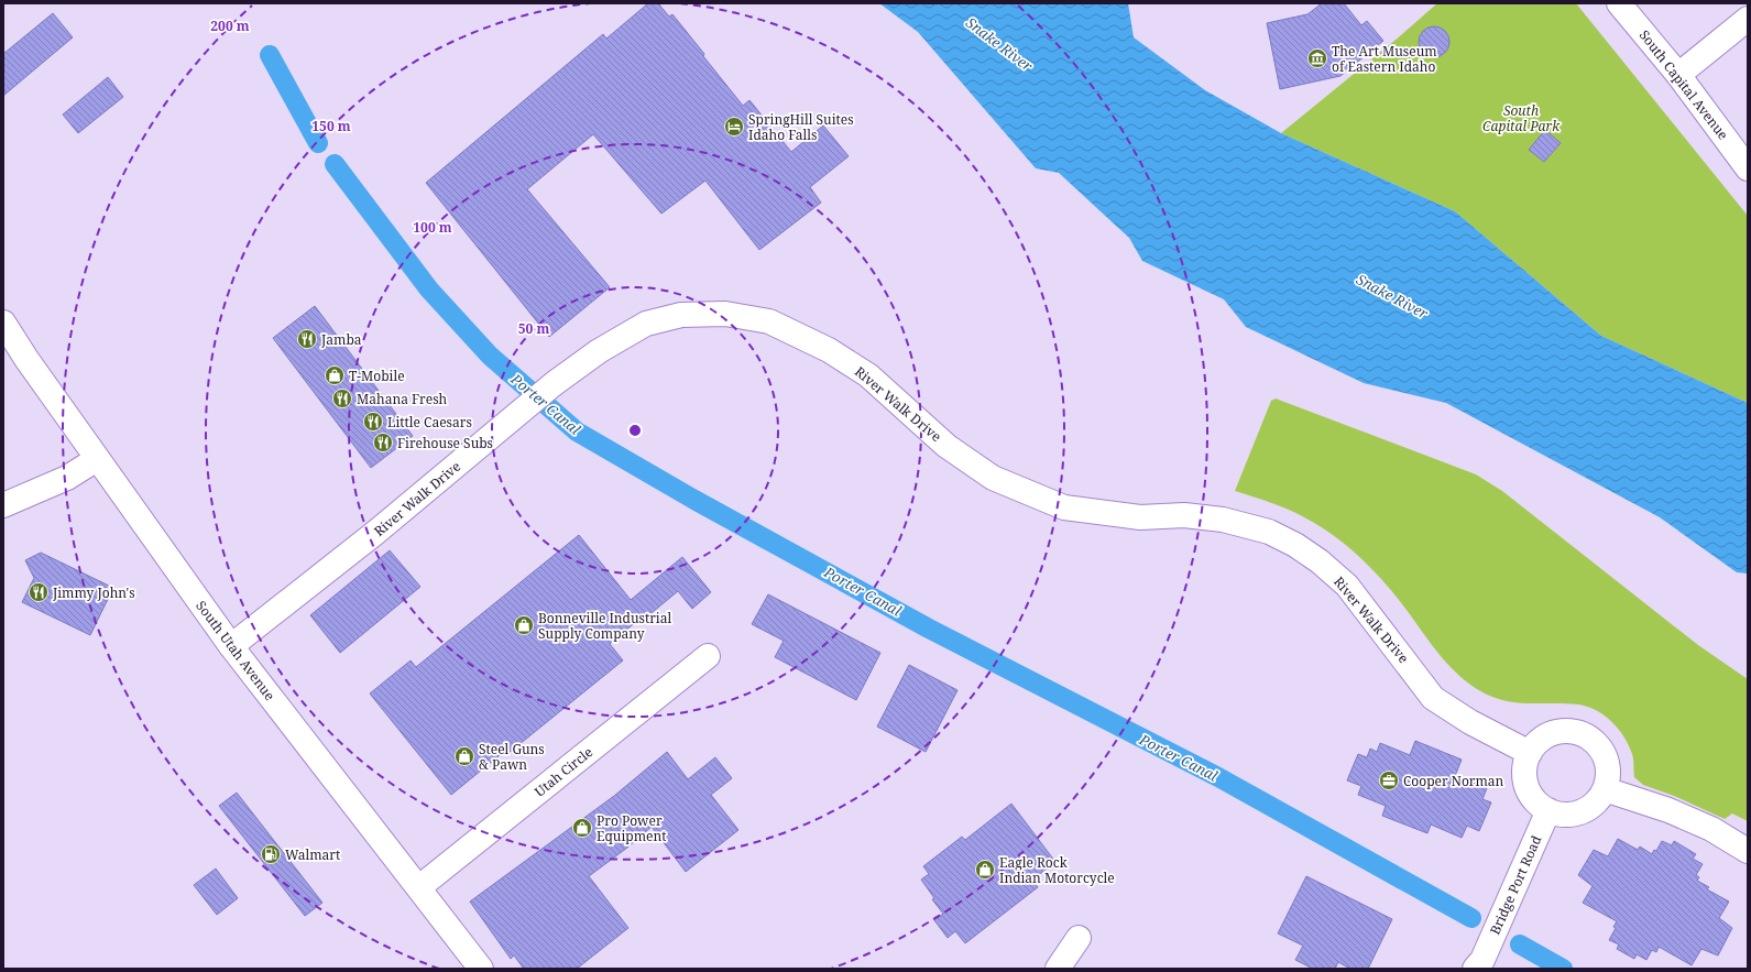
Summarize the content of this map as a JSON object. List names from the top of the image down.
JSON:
{
  "streets": {
    "street": [
      "South Capital Avenue",
      "River Walk Drive",
      "South Utah Avenue",
      "Utah Circle",
      "Bridge Port Road"
    ]
  },
  "crossings": [
    ["River Walk Drive", "South Utah Avenue"],
    ["River Walk Drive", "Bridge Port Road"],
    ["South Utah Avenue", "Utah Circle"]
  ],
  "water": ["Snake River", "Porter Canal"],
  "parks": ["South Capital Park"],
  "places": {
    "museum": ["The Art Museum of Eastern Idaho"],
    "hotel": ["SpringHill Suites Idaho Falls"],
    "restaurant": [
      "Jamba",
      "Mahana Fresh",
      "Little Caesars",
      "Firehouse Subs",
      "Jimmy John's"
    ],
    "shop": [
      "T-Mobile",
      "Bonneville Industrial Supply Company",
      "Steel Guns & Pawn",
      "Pro Power Equipment",
      "Eagle Rock Indian Motorcycle"
    ],
    "office": ["Cooper Norman"],
    "fuel station": ["Walmart"]
  },
  "rings": [
    "200 m",
    "150 m",
    "100 m",
    "50 m"
  ]
}
